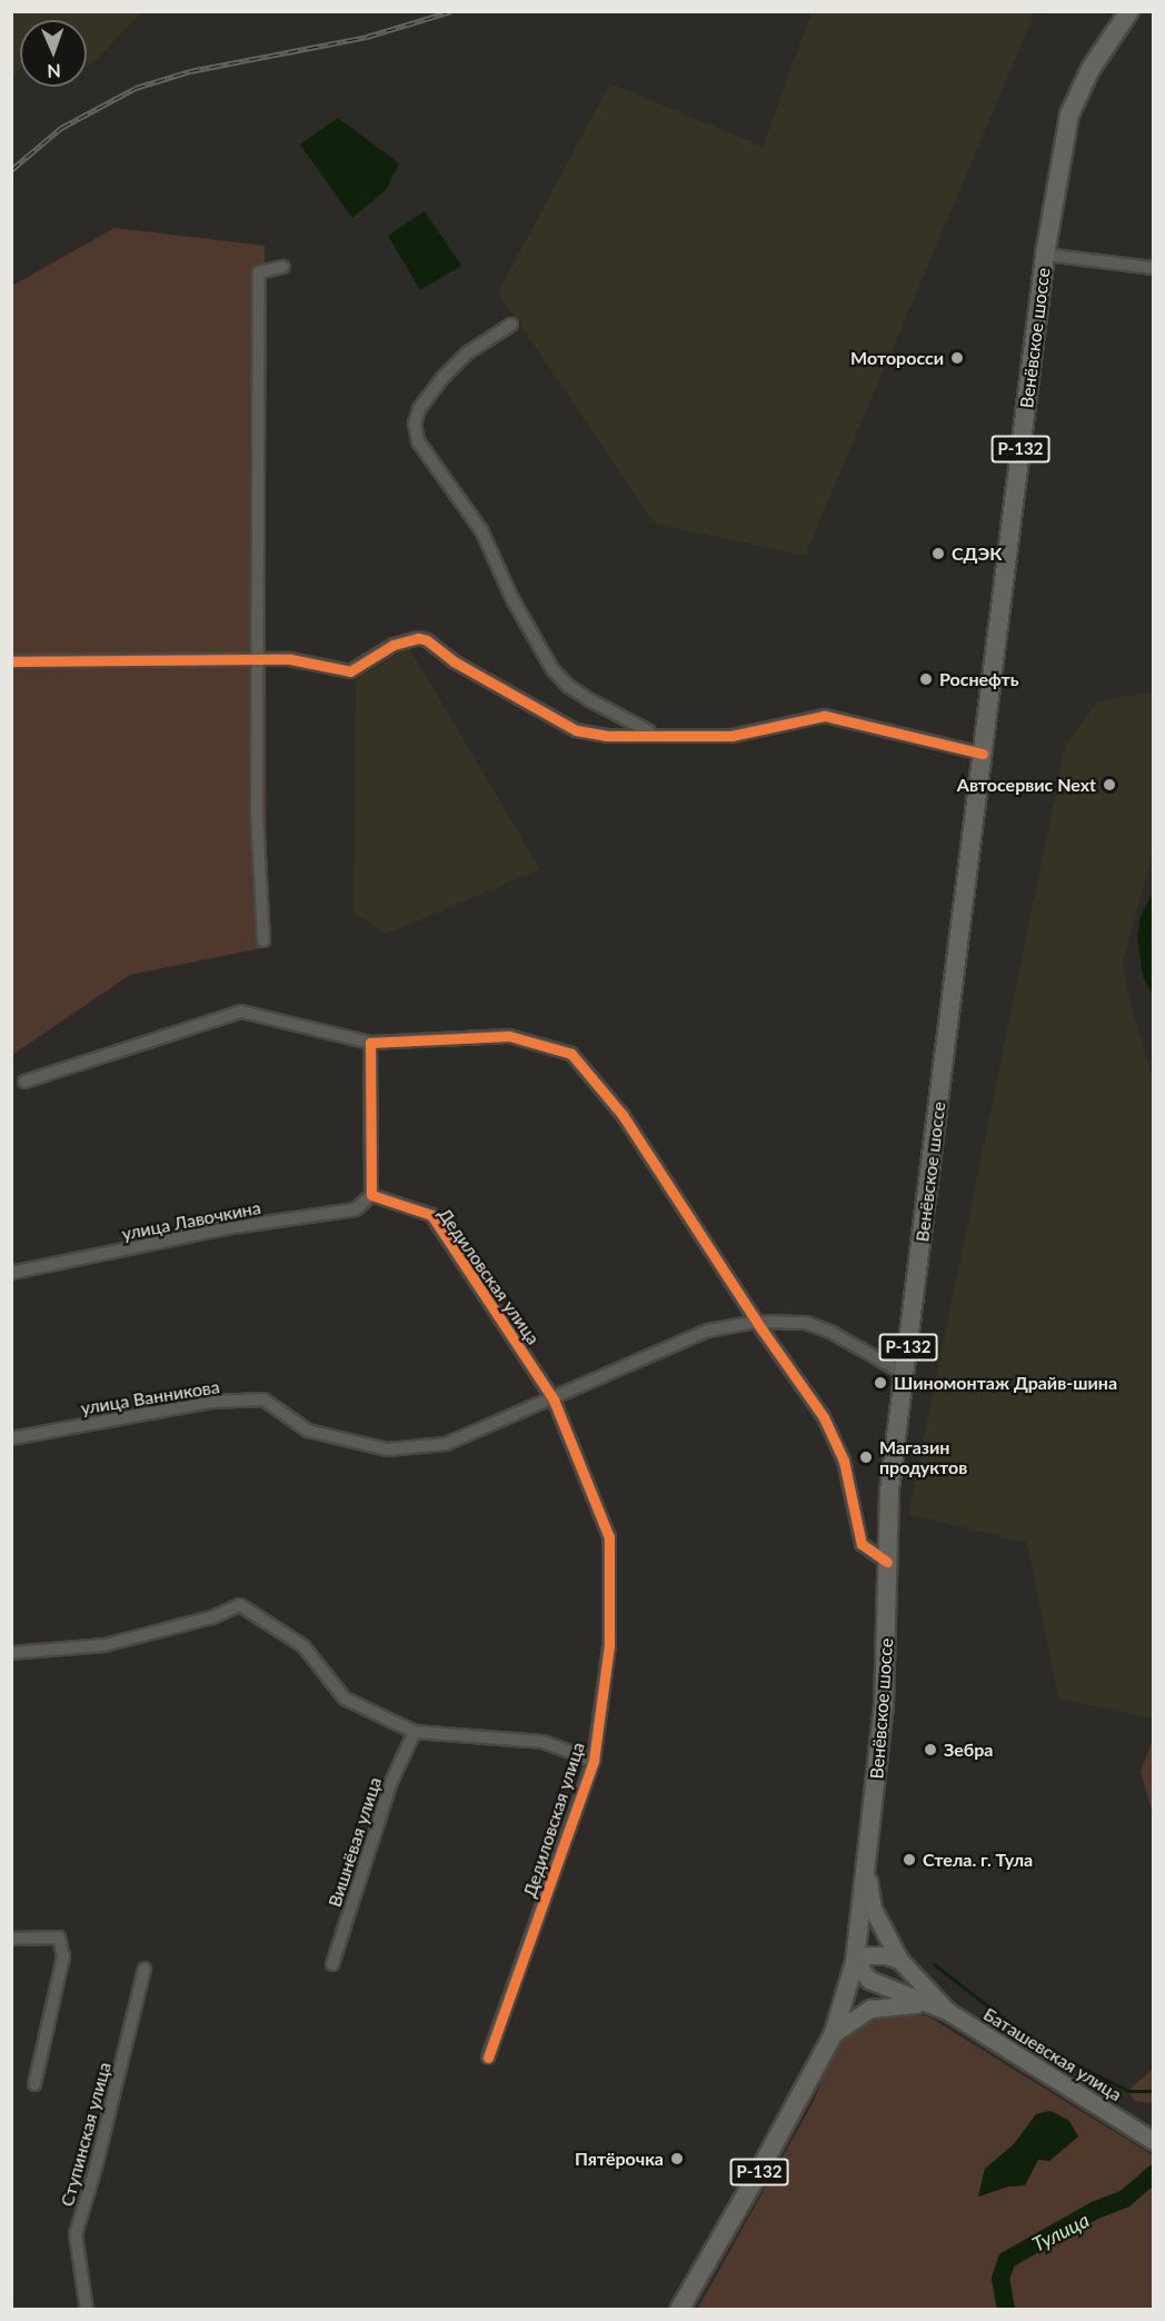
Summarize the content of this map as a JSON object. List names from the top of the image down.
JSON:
{
  "streets": {
    "main road": ["Венёвское шоссе", "Р-132", "Баташевская улица"],
    "street": [
      "улица Лавочкина",
      "Дедиловская улица",
      "улица Ванникова",
      "Вишнёвая улица",
      "Ступинская улица"
    ]
  },
  "crossings": [
    ["Венёвское шоссе", "улица Ванникова"],
    ["улица Лавочкина", "Дедиловская улица"],
    ["Дедиловская улица", "улица Ванникова"]
  ],
  "water": ["Тулица"],
  "places": [
    "Моторосси",
    "СДЭК",
    "Роснефть",
    "Автосервис Next",
    "Шиномонтаж Драйв-шина",
    "Магазин продуктов",
    "Зебра",
    "Стела. г. Тула",
    "Пятёрочка"
  ],
  "north": "bottom"
}
